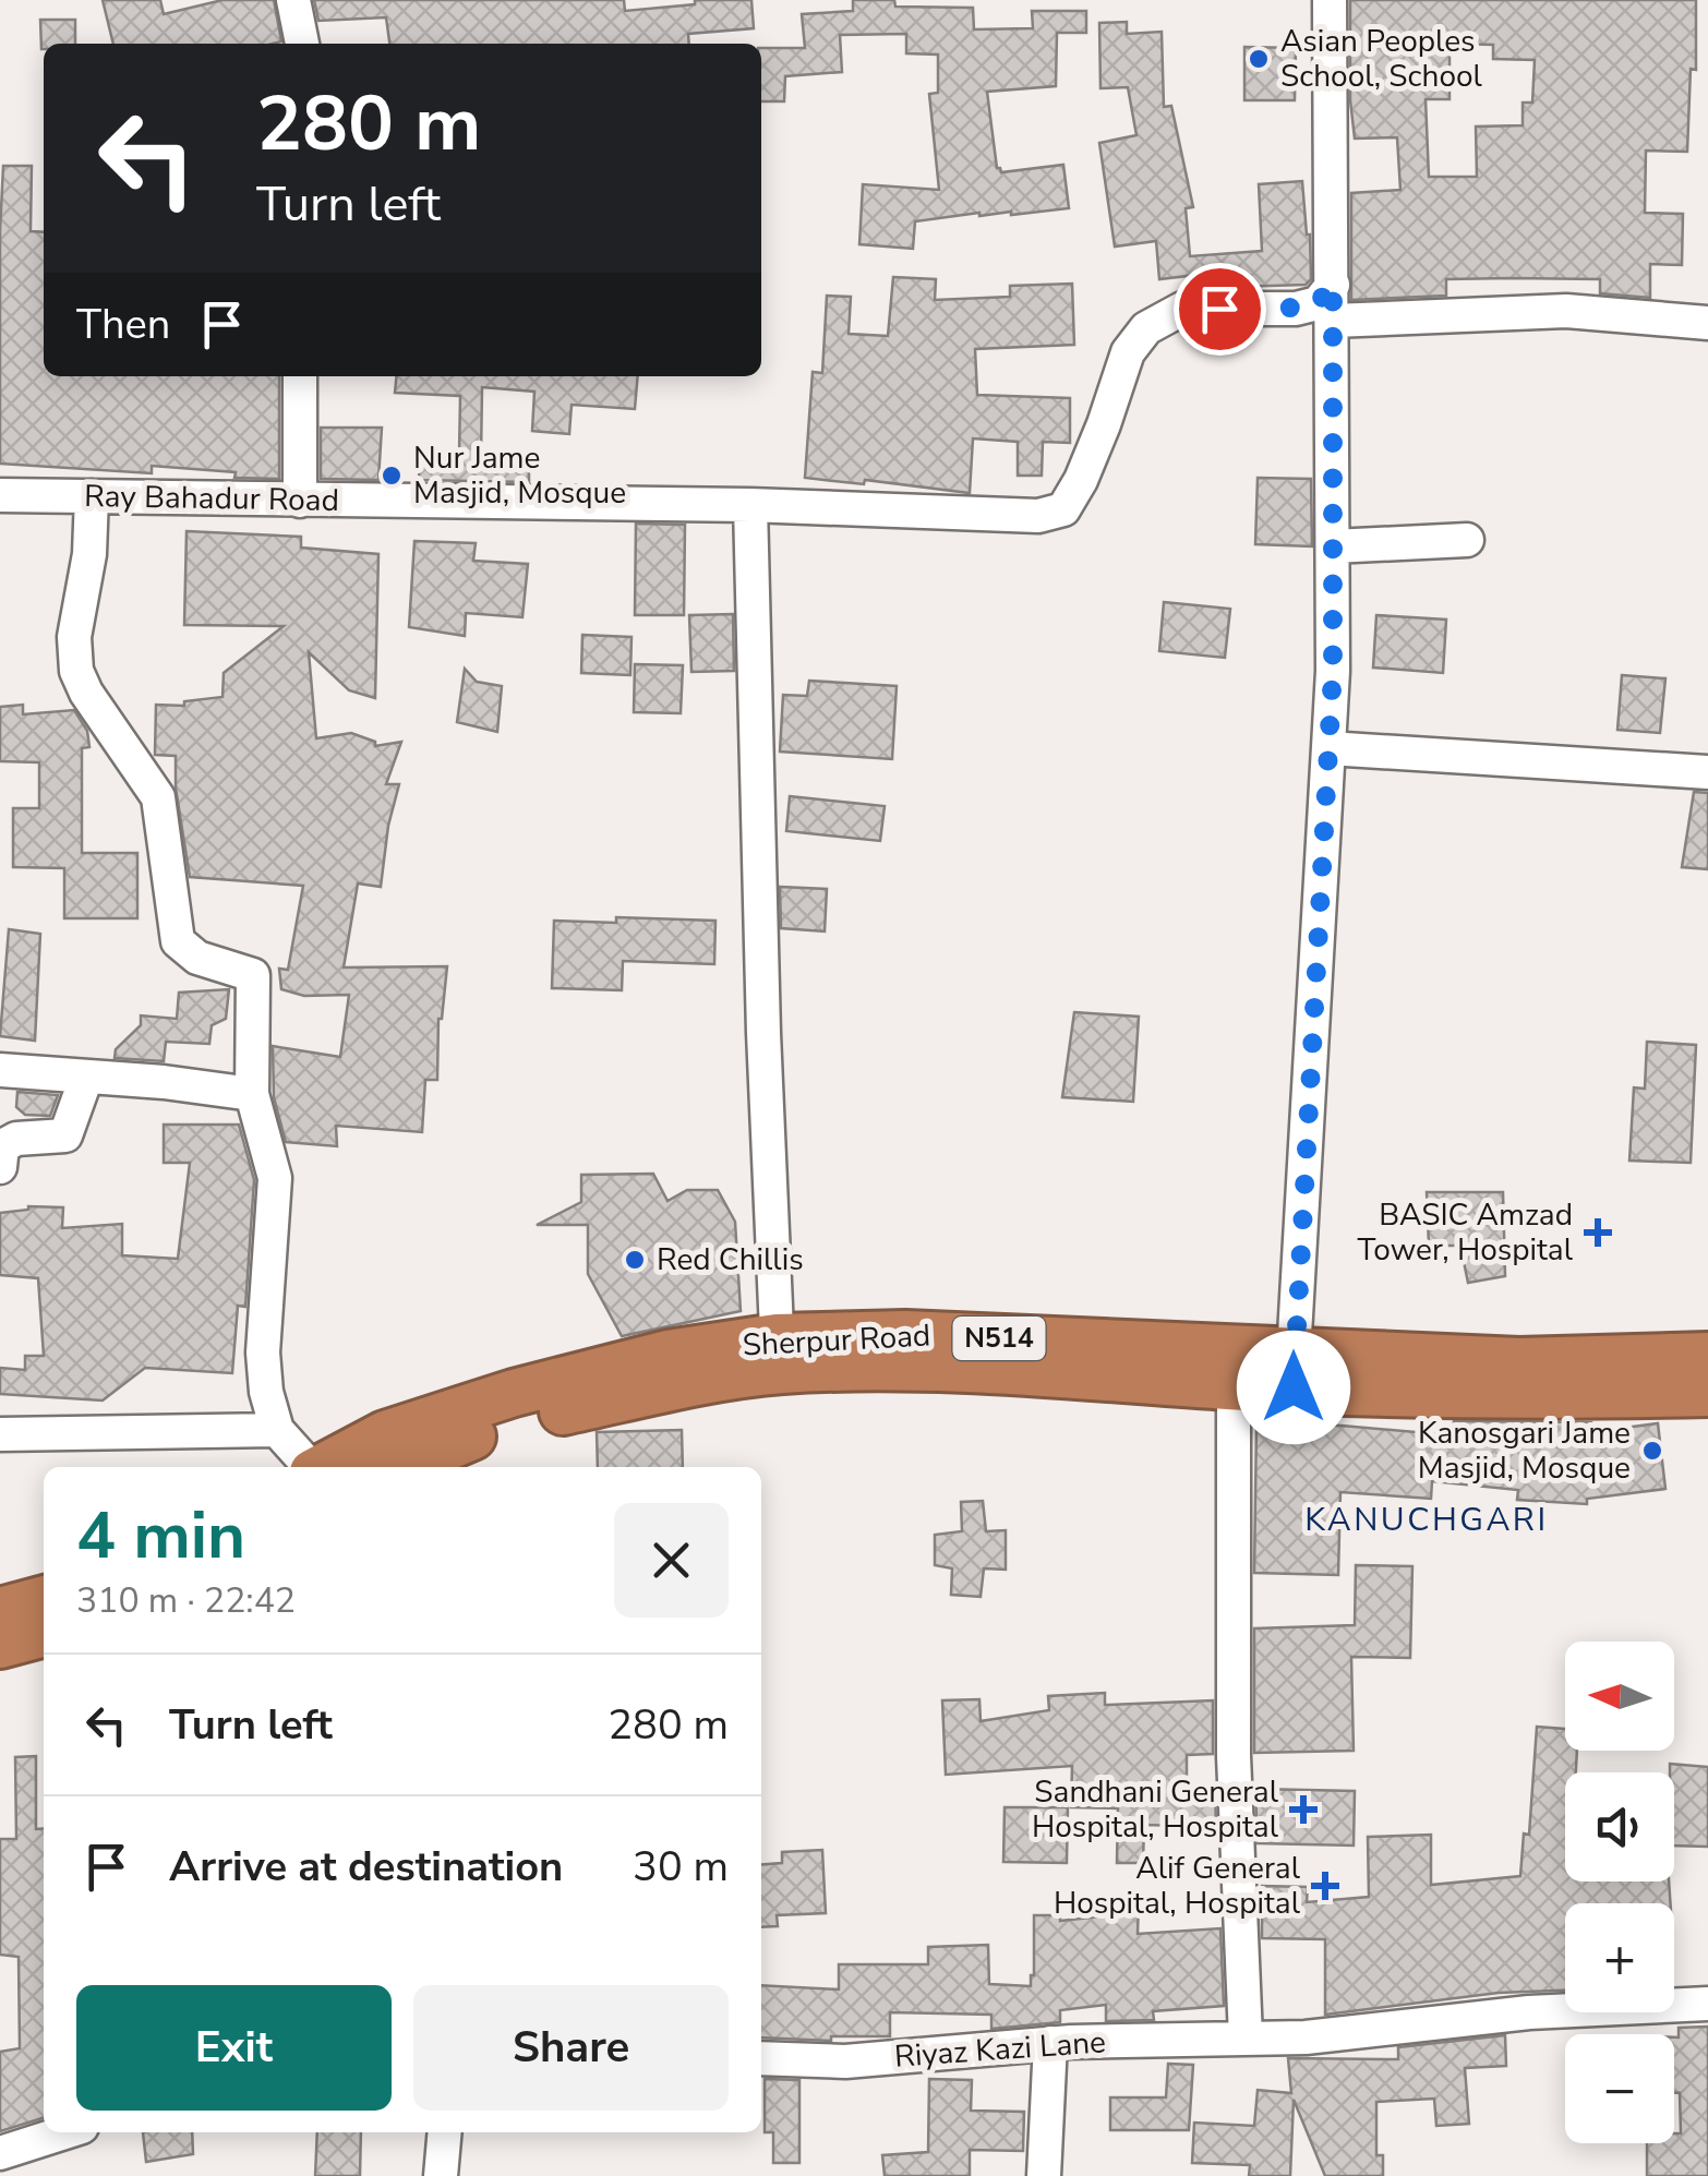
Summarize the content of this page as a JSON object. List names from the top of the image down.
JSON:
{
  "streets": {
    "highway": ["N514", "Sherpur Road"],
    "street": ["Ray Bahadur Road", "Riyaz Kazi Lane"]
  },
  "districts": ["KANUCHGARI"],
  "places": {
    "other": [
      "Asian Peoples School, School",
      "Nur Jame Masjid, Mosque",
      "Red Chillis",
      "Kanosgari Jame Masjid, Mosque"
    ],
    "health": ["BASIC Amzad Tower, Hospital", "Sandhani General Hospital, Hospital", "Alif General Hospital, Hospital"]
  },
  "north": "left",
  "page": {
    "turn": ["280 m", "Turn left"],
    "then": "Then",
    "heading": ["4 min", "310 m · 22:42"],
    "map_buttons": ["+", "−"],
    "list": [
      {
        "name": "Turn left",
        "value": "280 m"
      },
      {
        "name": "Arrive at destination",
        "value": "30 m"
      }
    ],
    "buttons": ["Exit", "Share"]
  }
}
